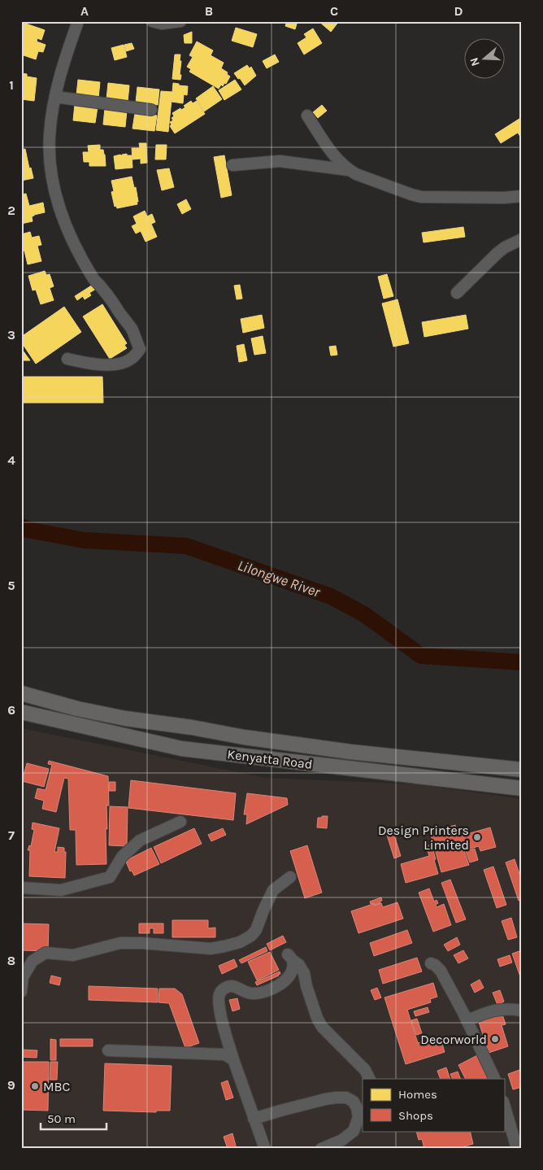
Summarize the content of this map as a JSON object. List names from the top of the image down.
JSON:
{
  "streets": {
    "main road": ["Kenyatta Road"]
  },
  "water": ["Lilongwe River"],
  "places": ["Design Printers Limited", "Decorworld", "MBC"],
  "legend": ["Homes", "Shops"],
  "scale_bar": "50 m",
  "north": "left",
  "grid": {
    "columns": [
      "A",
      "B",
      "C",
      "D"
    ],
    "rows": [
      "1",
      "2",
      "3",
      "4",
      "5",
      "6",
      "7",
      "8",
      "9"
    ]
  }
}
